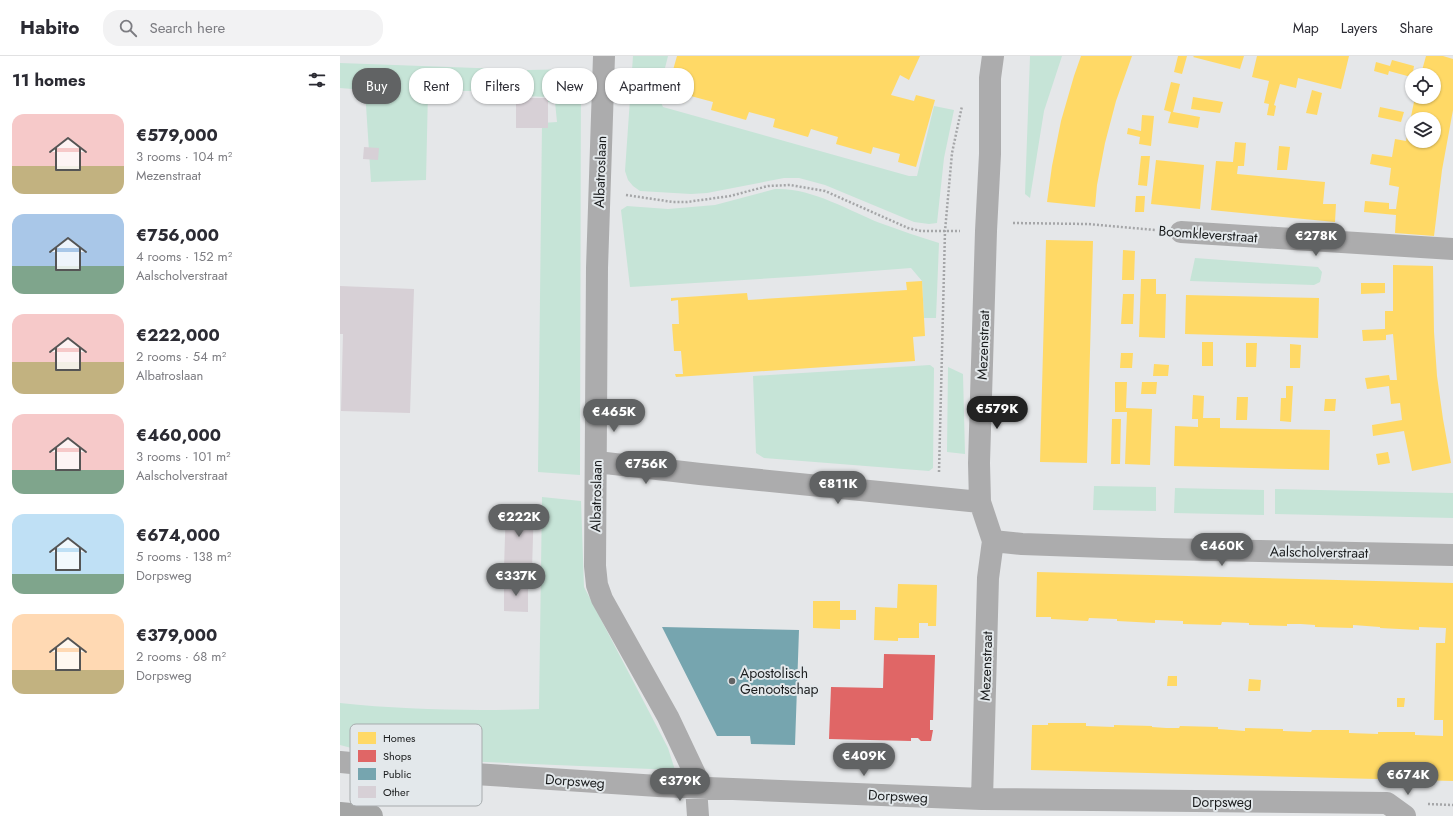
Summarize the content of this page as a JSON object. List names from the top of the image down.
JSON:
{
  "streets": {
    "street": [
      "Albatroslaan",
      "Boomkleverstraat",
      "Mezenstraat",
      "Aalscholverstraat",
      "Dorpsweg"
    ]
  },
  "crossings": [
    ["Albatroslaan", "Boomkleverstraat"],
    ["Albatroslaan", "Dorpsweg"],
    ["Boomkleverstraat", "Mezenstraat"],
    ["Mezenstraat", "Aalscholverstraat"],
    ["Mezenstraat", "Dorpsweg"]
  ],
  "places": ["Apostolisch Genootschap"],
  "legend": [
    "Homes",
    "Shops",
    "Public",
    "Other"
  ],
  "page": {
    "header": "Habito",
    "search": "Search here",
    "nav": ["Map", "Layers", "Share"],
    "heading": "11 homes",
    "chip": [
      "Buy",
      "Rent",
      "Filters",
      "New",
      "Apartment"
    ],
    "list": [
      {
        "name": "€579,000",
        "note": "3 rooms · 104 m² · Mezenstraat"
      },
      {
        "name": "€756,000",
        "note": "4 rooms · 152 m² · Aalscholverstraat"
      },
      {
        "name": "€222,000",
        "note": "2 rooms · 54 m² · Albatroslaan"
      },
      {
        "name": "€460,000",
        "note": "3 rooms · 101 m² · Aalscholverstraat"
      },
      {
        "name": "€674,000",
        "note": "5 rooms · 138 m² · Dorpsweg"
      },
      {
        "name": "€379,000",
        "note": "2 rooms · 68 m² · Dorpsweg"
      }
    ],
    "price": [
      "€278K",
      "€579K",
      "€465K",
      "€756K",
      "€811K",
      "€222K",
      "€460K",
      "€337K",
      "€409K",
      "€674K",
      "€379K"
    ]
  }
}
